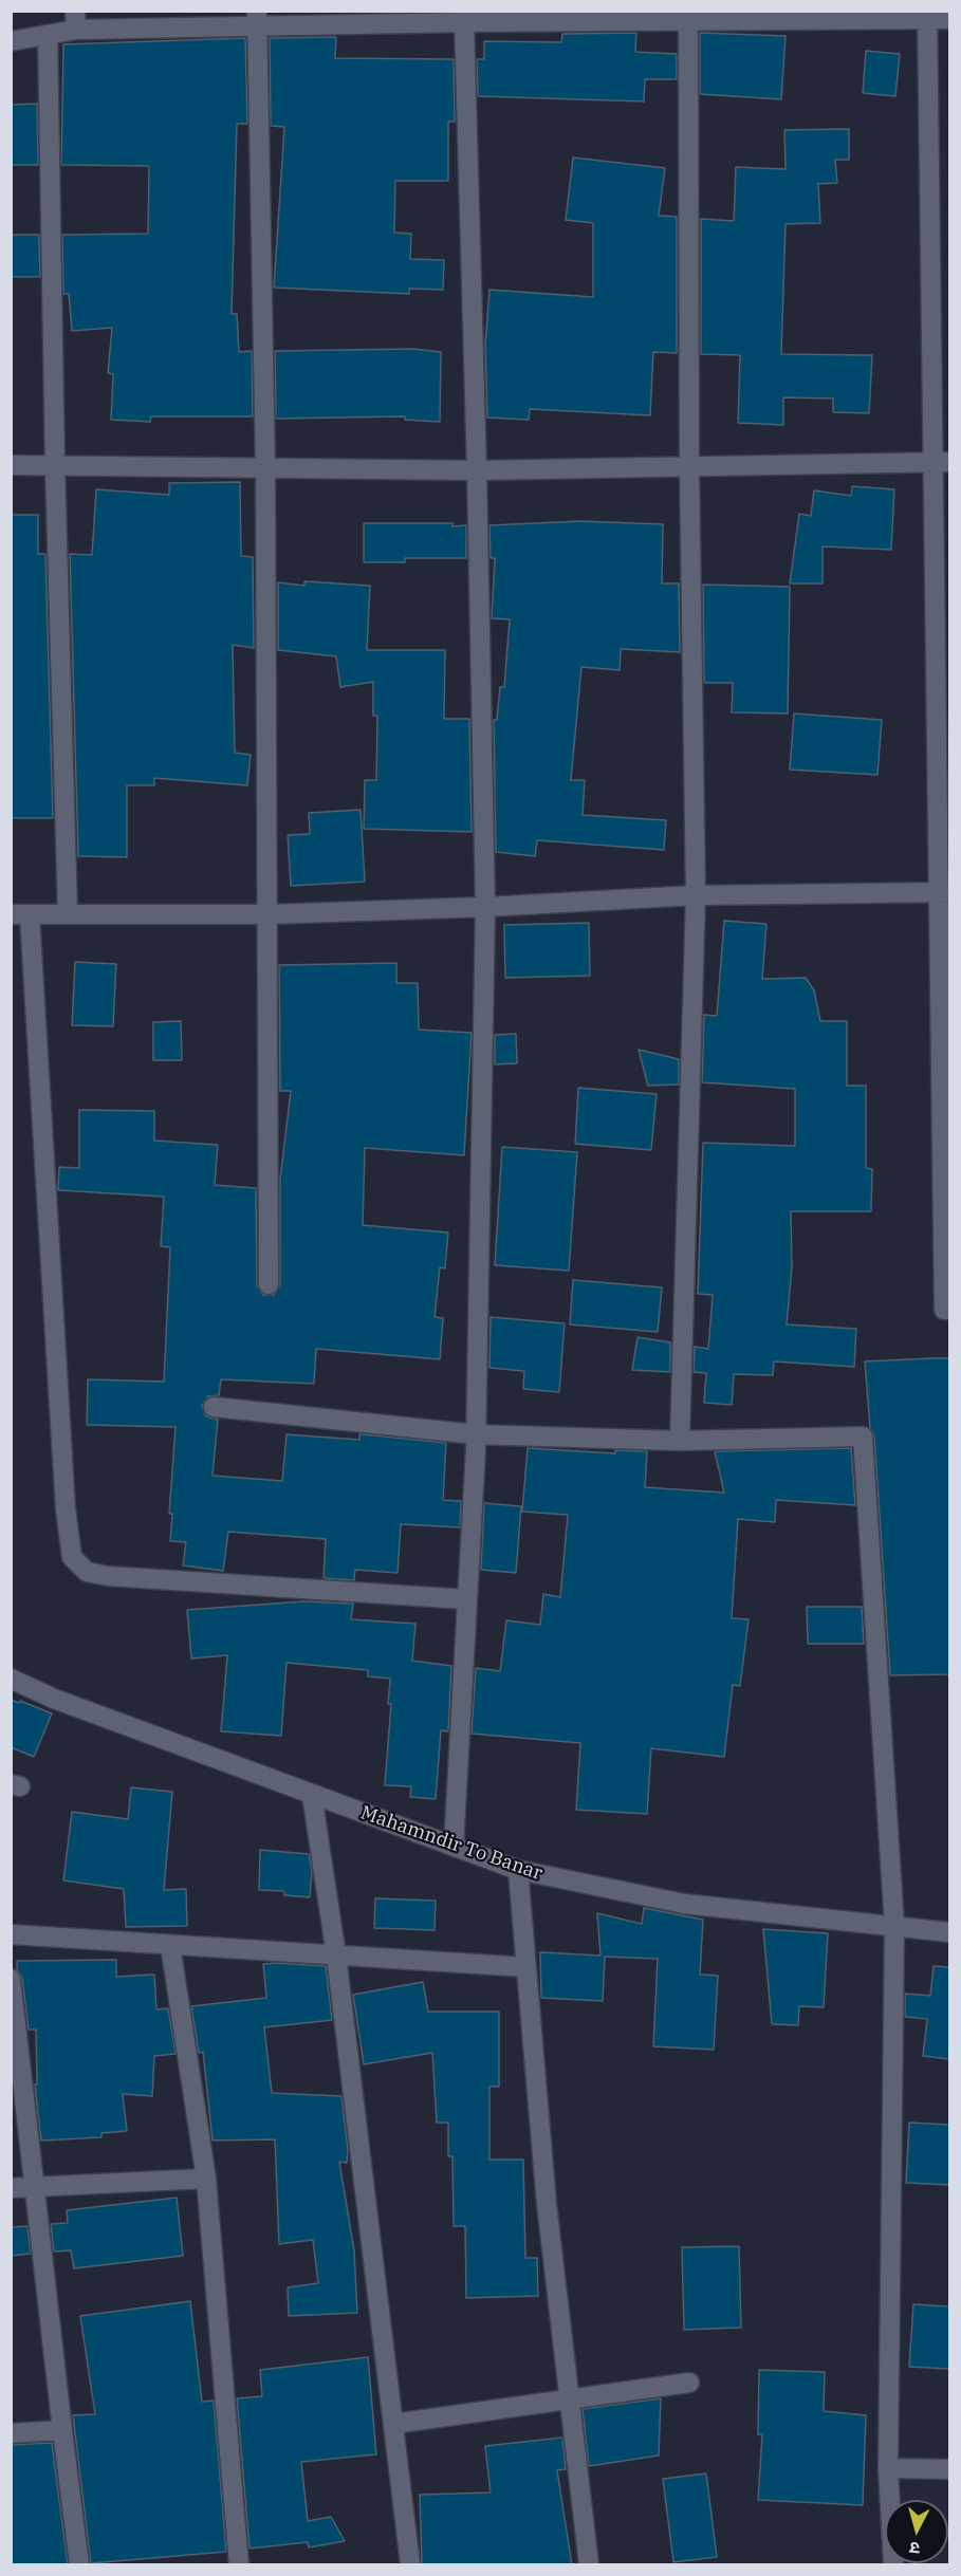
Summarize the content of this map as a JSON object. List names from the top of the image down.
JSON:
{
  "streets": {
    "street": ["Mahamndir To Banar"]
  },
  "north": "bottom"
}
